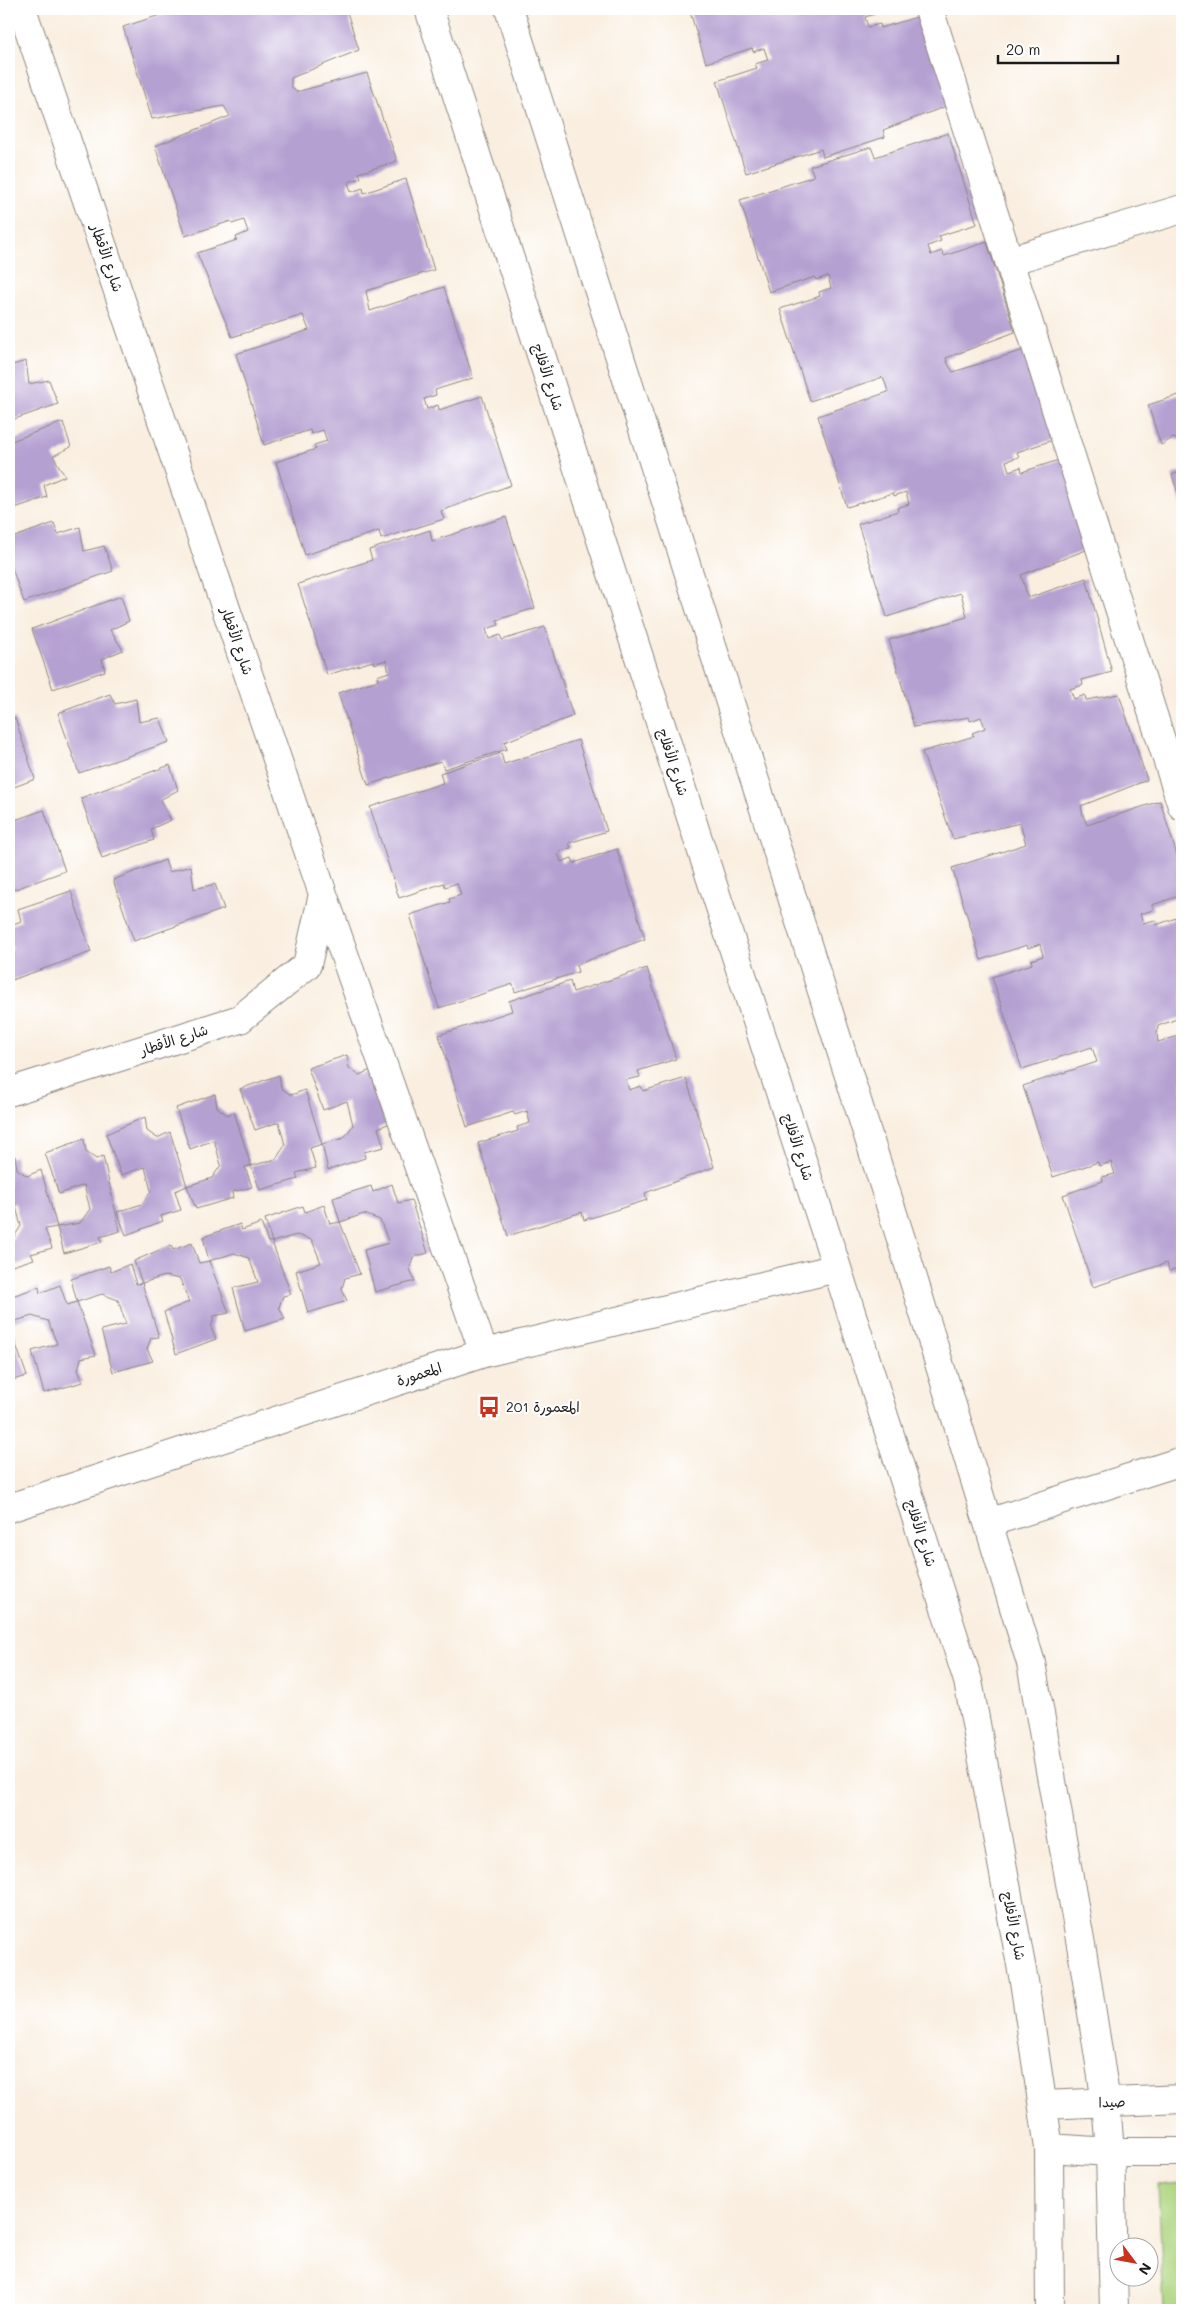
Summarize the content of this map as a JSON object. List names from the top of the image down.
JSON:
{
  "streets": {
    "street": [
      "شارع الأقطار",
      "شارع الأفلاج",
      "المعمورة",
      "صيدا"
    ]
  },
  "crossings": [
    ["شارع الأفلاج", "المعمورة"],
    ["شارع الأفلاج", "صيدا"]
  ],
  "places": {
    "bus stop": ["المعمورة 201"]
  },
  "scale_bar": "20 m",
  "north": "bottom right"
}
